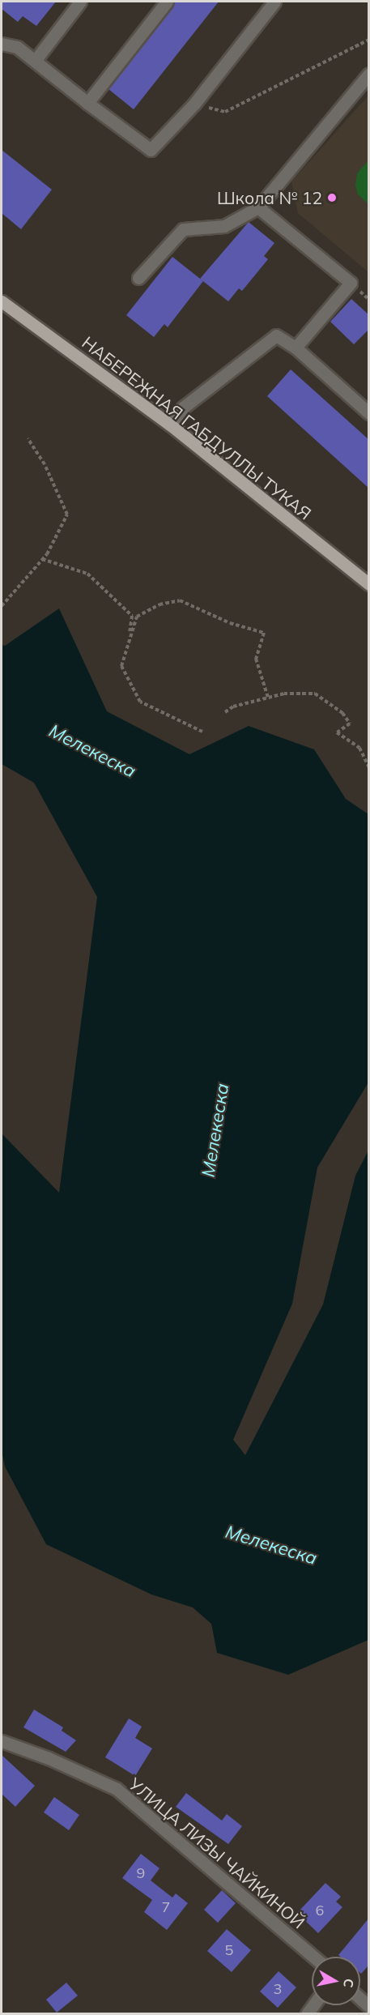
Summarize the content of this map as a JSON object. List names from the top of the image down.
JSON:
{
  "streets": {
    "main road": ["НАБЕРЕЖНАЯ ГАБДУЛЛЫ ТУКАЯ"],
    "street": ["УЛИЦА ЛИЗЫ ЧАЙКИНОЙ"]
  },
  "water": ["Мелекеска"],
  "places": ["Школа № 12"],
  "house_numbers": [
    "9",
    "7",
    "6",
    "5",
    "3"
  ],
  "north": "right"
}
